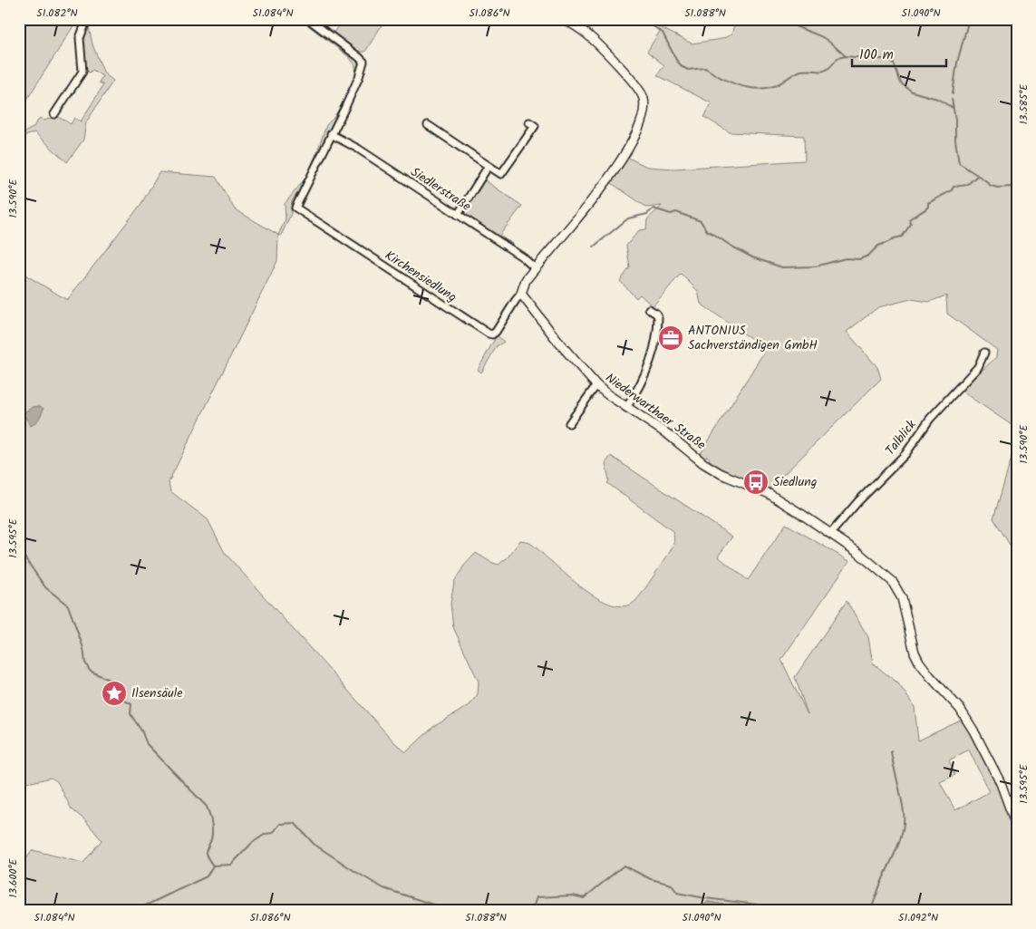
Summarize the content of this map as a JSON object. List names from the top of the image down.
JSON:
{
  "streets": {
    "street": [
      "Siedlerstraße",
      "Kirchensiedlung",
      "Niederwarthaer Straße",
      "Talblick"
    ]
  },
  "crossings": [
    ["Siedlerstraße", "Kirchensiedlung"],
    ["Kirchensiedlung", "Niederwarthaer Straße"],
    ["Niederwarthaer Straße", "Talblick"]
  ],
  "places": {
    "office": ["ANTONIUS Sachverständigen GmbH"],
    "bus stop": ["Siedlung"],
    "place": ["Ilsensäule"]
  },
  "scale_bar": "100 m",
  "coordinates": [
    "51.082°N",
    "51.084°N",
    "51.086°N",
    "51.088°N",
    "51.090°N",
    "13.585°E",
    "13.590°E",
    "13.595°E",
    "13.600°E",
    "51.092°N"
  ]
}
